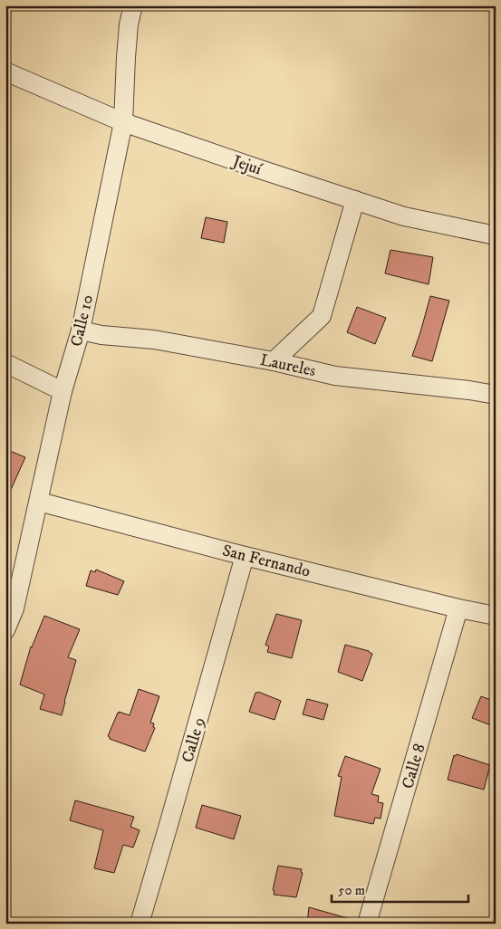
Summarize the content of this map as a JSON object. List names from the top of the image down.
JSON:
{
  "streets": {
    "street": [
      "Jejuí",
      "Calle 10",
      "Laureles",
      "San Fernando",
      "Calle 9",
      "Calle 8"
    ]
  },
  "crossings": [
    ["Jejuí", "Calle 10"],
    ["Calle 10", "Laureles"],
    ["Calle 10", "San Fernando"],
    ["San Fernando", "Calle 9"],
    ["San Fernando", "Calle 8"]
  ],
  "scale_bar": "50 m"
}
